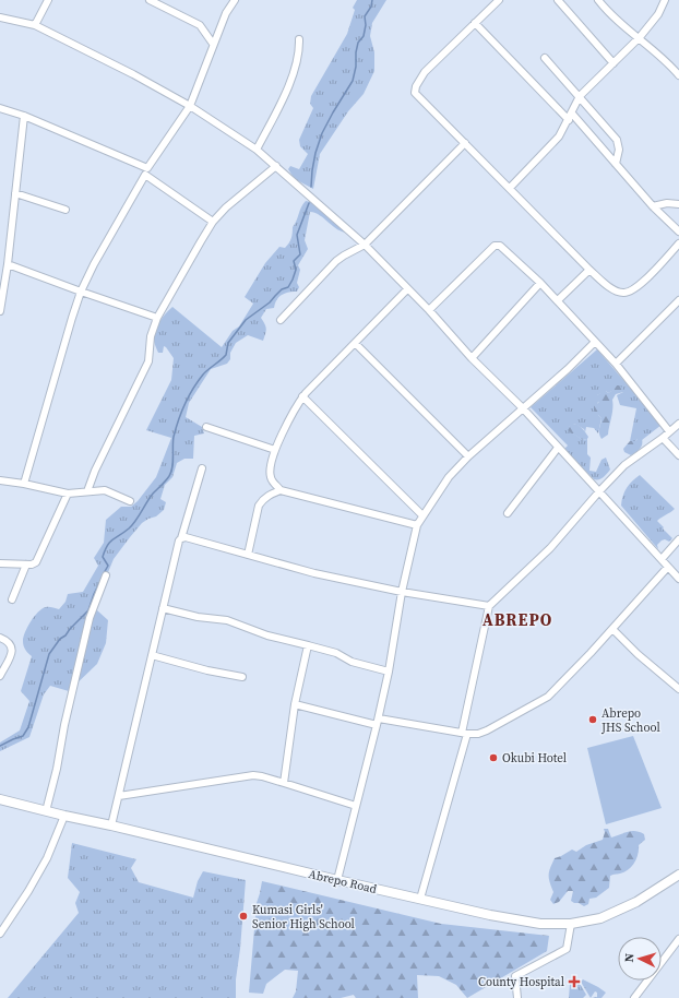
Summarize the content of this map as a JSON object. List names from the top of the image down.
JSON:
{
  "streets": {
    "main road": ["Abrepo Road"]
  },
  "districts": ["ABREPO"],
  "places": {
    "other": ["Abrepo JHS School", "Okubi Hotel", "Kumasi Girls' Senior High School"],
    "health": ["County Hospital"]
  },
  "north": "left"
}
